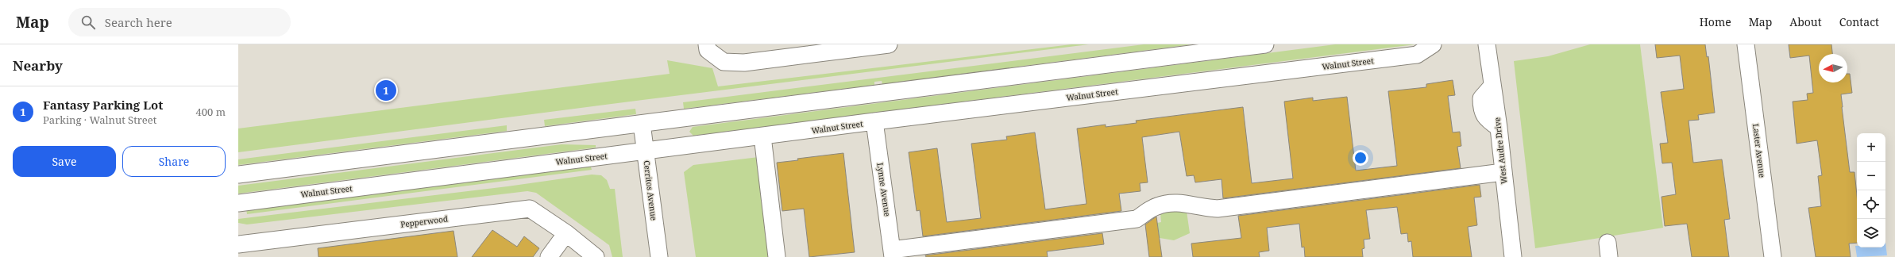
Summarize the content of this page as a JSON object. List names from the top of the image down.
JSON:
{
  "streets": {
    "street": [
      "Walnut Street",
      "West Audre Drive",
      "Laster Avenue",
      "Lynne Avenue",
      "Cerritos Avenue",
      "Pepperwood"
    ]
  },
  "crossings": [
    ["Walnut Street", "Lynne Avenue"],
    ["Walnut Street", "Cerritos Avenue"]
  ],
  "north": "left",
  "page": {
    "header": "Map",
    "search": "Search here",
    "nav": [
      "Home",
      "Map",
      "About",
      "Contact"
    ],
    "heading": "Nearby",
    "pins": "1",
    "list": [
      {
        "mark": "1",
        "name": "Fantasy Parking Lot",
        "note": "Parking · Walnut Street",
        "value": "400 m"
      }
    ],
    "map_buttons": ["+", "−"],
    "buttons": ["Save", "Share"]
  }
}
